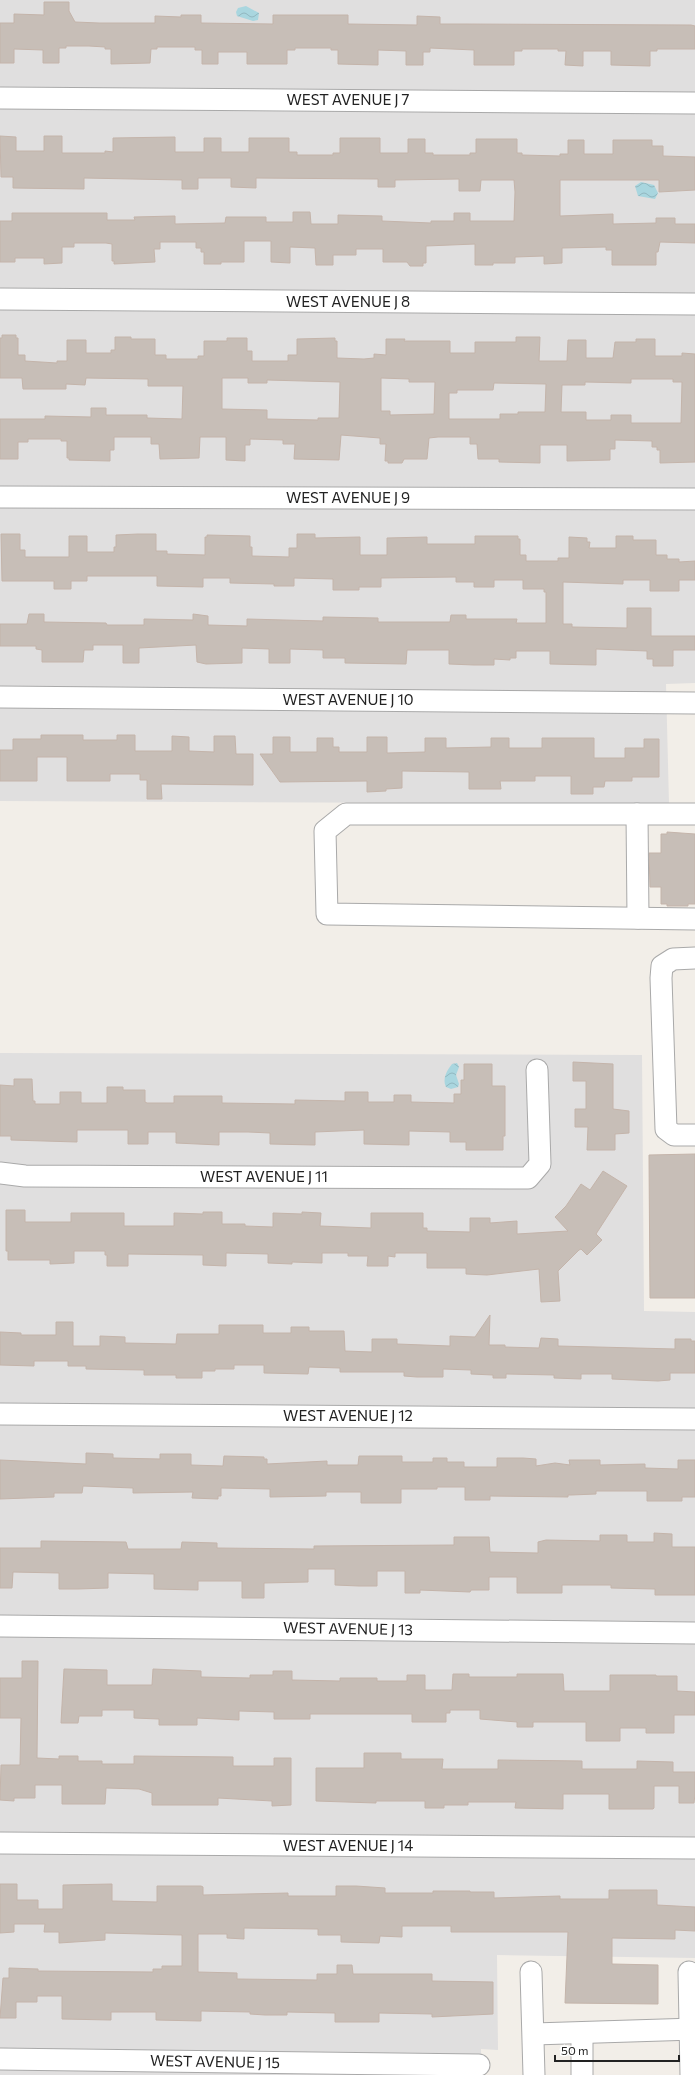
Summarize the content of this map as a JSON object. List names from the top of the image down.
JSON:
{
  "streets": {
    "street": [
      "WEST AVENUE J 7",
      "WEST AVENUE J 8",
      "WEST AVENUE J 9",
      "WEST AVENUE J 10",
      "WEST AVENUE J 11",
      "WEST AVENUE J 12",
      "WEST AVENUE J 13",
      "WEST AVENUE J 14",
      "WEST AVENUE J 15"
    ]
  },
  "scale_bar": "50 m"
}
